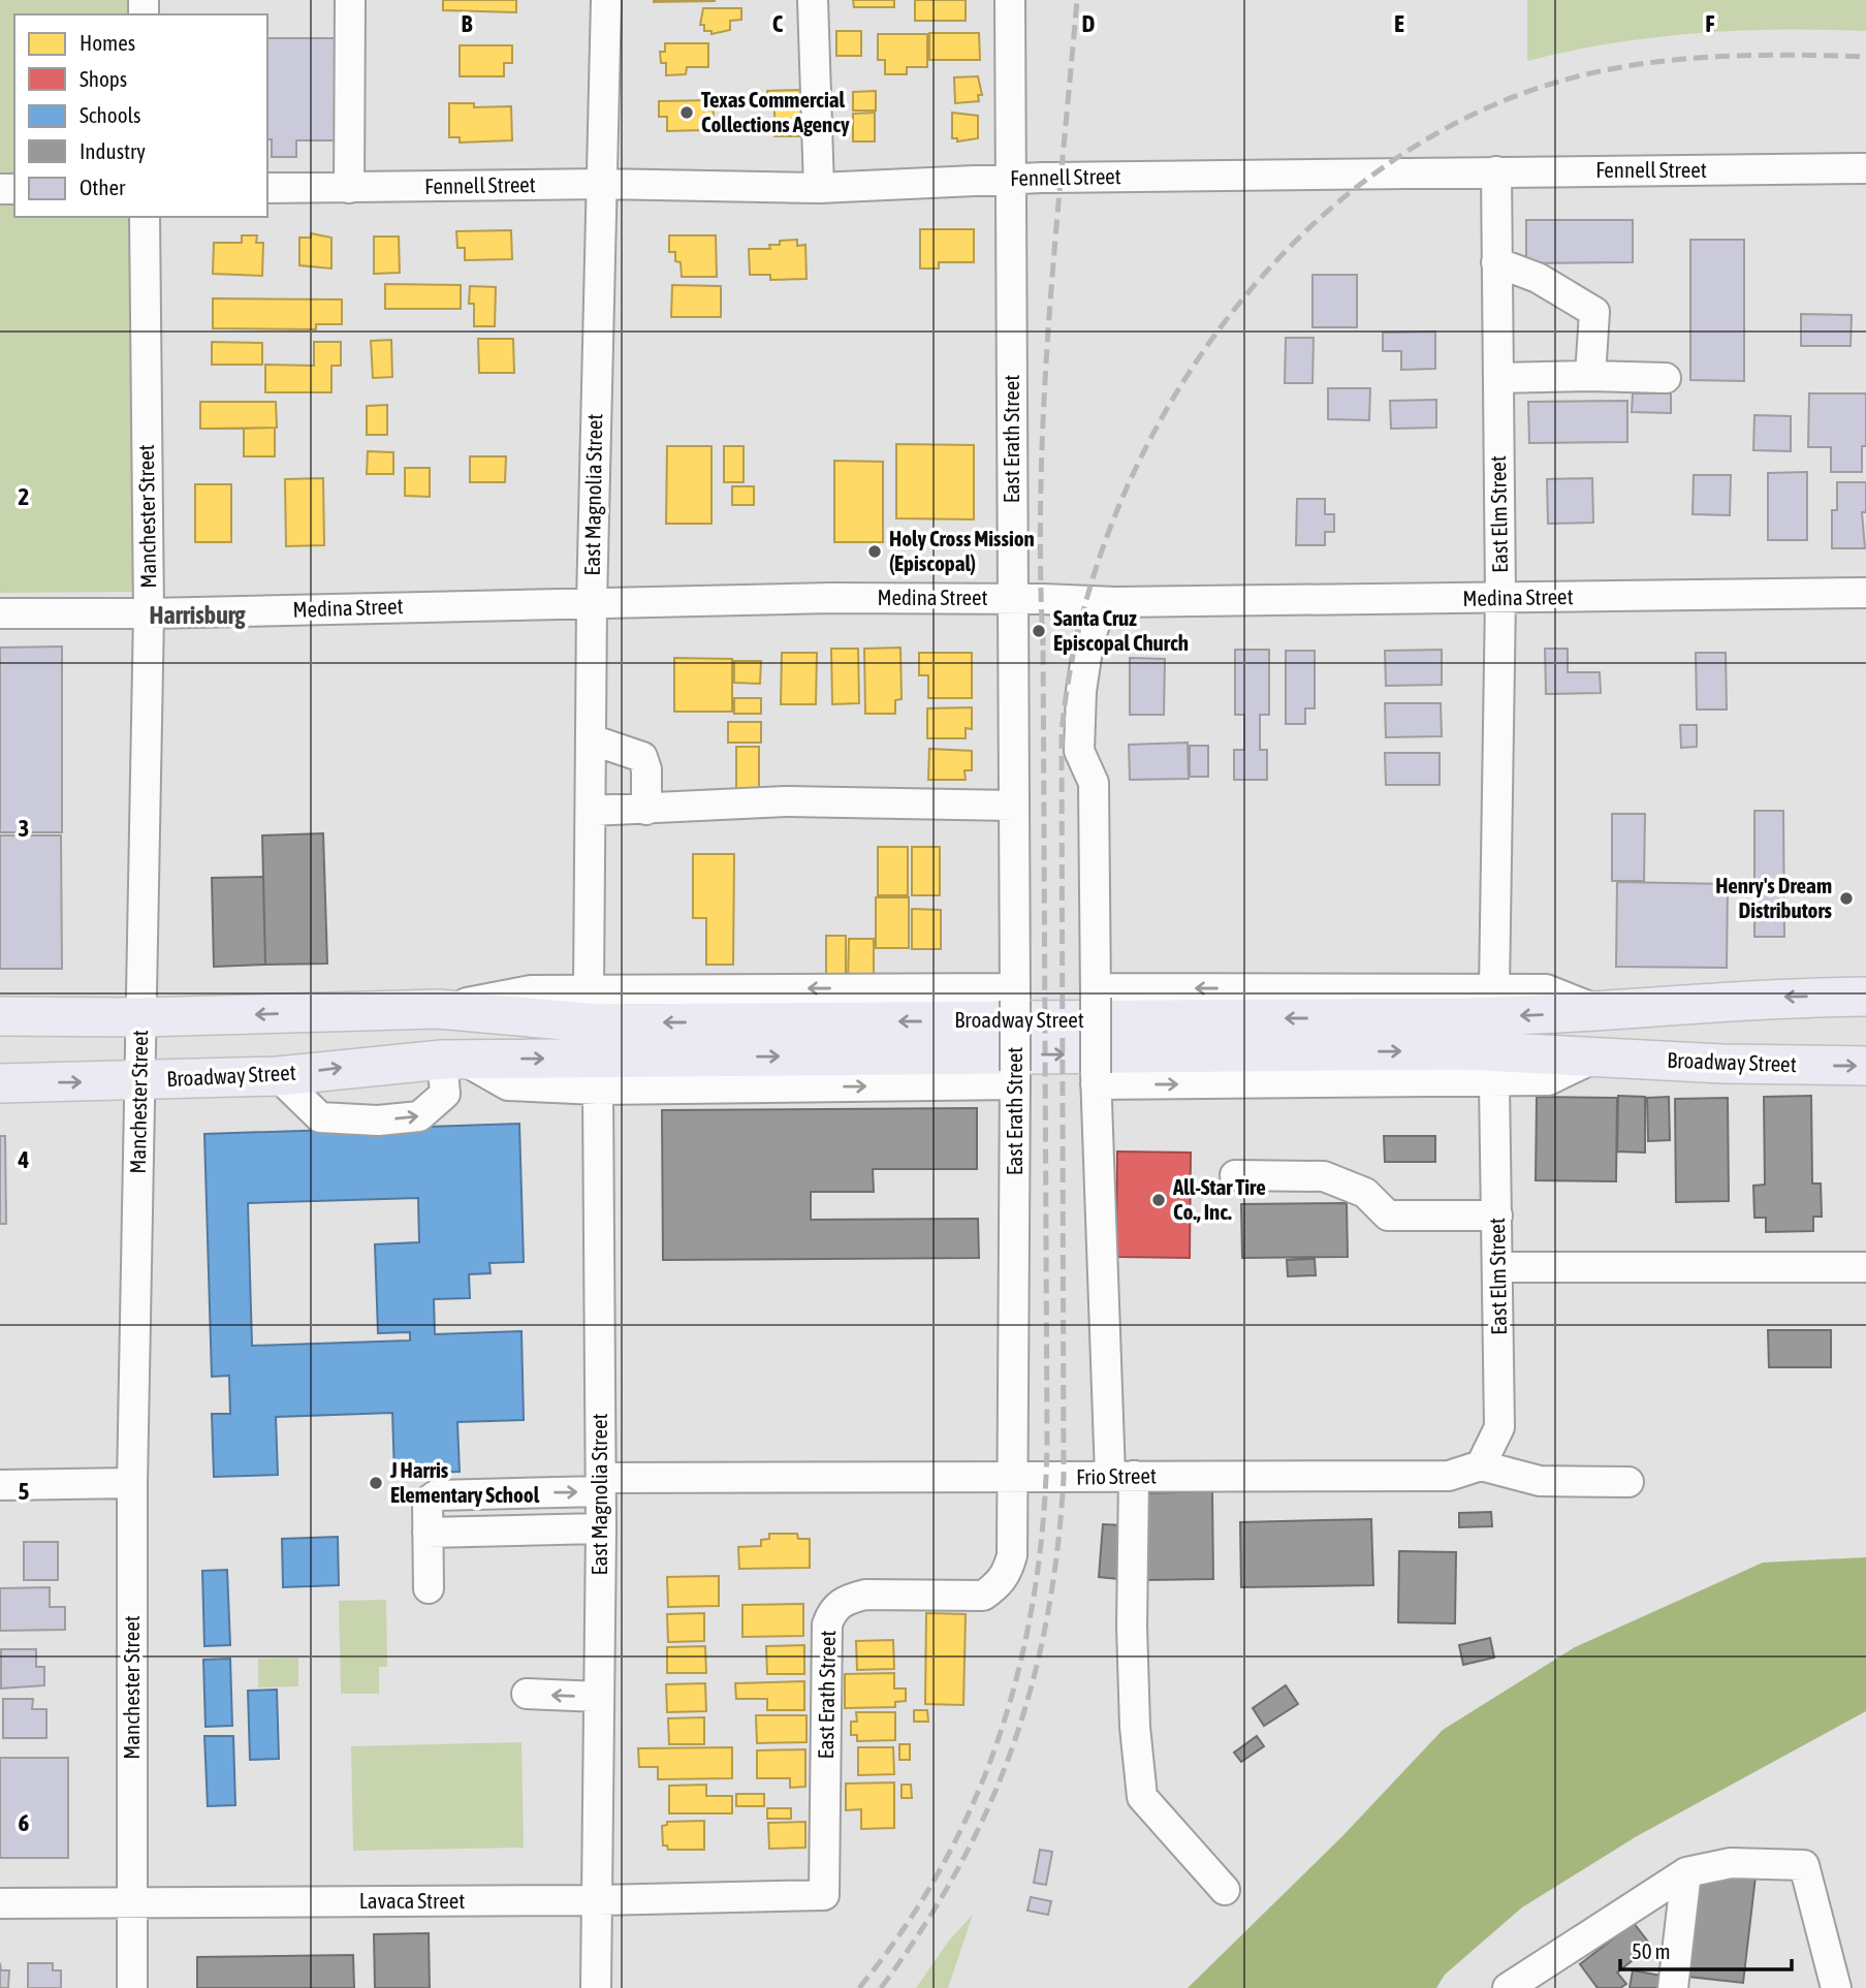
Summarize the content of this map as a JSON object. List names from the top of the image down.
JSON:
{
  "streets": {
    "main road": ["Broadway Street"],
    "street": [
      "Fennell Street",
      "East Erath Street",
      "East Magnolia Street",
      "East Elm Street",
      "Manchester Street",
      "Medina Street",
      "Frio Street",
      "Lavaca Street"
    ]
  },
  "crossings": [
    ["Fennell Street", "East Erath Street"],
    ["Fennell Street", "East Magnolia Street"],
    ["Fennell Street", "East Elm Street"],
    ["East Erath Street", "Medina Street"],
    ["East Erath Street", "Broadway Street"],
    ["East Erath Street", "Frio Street"],
    ["East Erath Street", "Lavaca Street"],
    ["East Magnolia Street", "Medina Street"],
    ["East Magnolia Street", "Broadway Street"],
    ["East Magnolia Street", "Frio Street"],
    ["East Magnolia Street", "Lavaca Street"],
    ["East Elm Street", "Medina Street"],
    ["East Elm Street", "Broadway Street"],
    ["East Elm Street", "Frio Street"],
    ["Manchester Street", "Medina Street"],
    ["Manchester Street", "Broadway Street"],
    ["Manchester Street", "Lavaca Street"]
  ],
  "districts": ["Harrisburg"],
  "places": [
    "Texas Commercial Collections Agency",
    "Holy Cross Mission (Episcopal)",
    "Santa Cruz Episcopal Church",
    "Henry's Dream Distributors",
    "All-Star Tire Co., Inc.",
    "J Harris Elementary School"
  ],
  "legend": [
    "Homes",
    "Shops",
    "Schools",
    "Industry",
    "Other"
  ],
  "scale_bar": "50 m",
  "grid": {
    "columns": [
      "B",
      "C",
      "D",
      "E",
      "F"
    ],
    "rows": [
      "2",
      "3",
      "4",
      "5",
      "6"
    ]
  }
}
